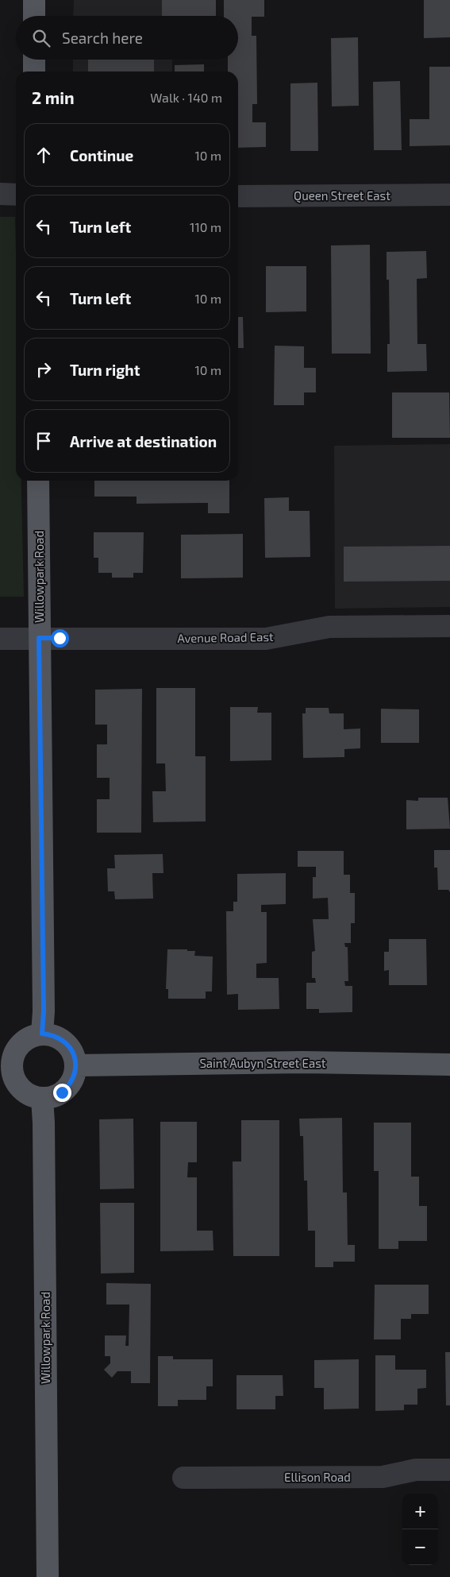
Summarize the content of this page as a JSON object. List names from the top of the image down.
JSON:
{
  "streets": {
    "main road": ["Willowpark Road", "Saint Aubyn Street East"],
    "street": ["Queen Street East", "Avenue Road East", "Ellison Road"]
  },
  "crossings": [
    ["Willowpark Road", "Avenue Road East"],
    ["Willowpark Road", "Saint Aubyn Street East"]
  ],
  "page": {
    "search": "Search here",
    "heading": ["2 min", "Walk · 140 m"],
    "list": [
      ["Continue", "10 m"],
      ["Turn left", "110 m"],
      ["Turn left", "10 m"],
      ["Turn right", "10 m"],
      "Arrive at destination"
    ],
    "map_buttons": ["+", "−"]
  }
}
